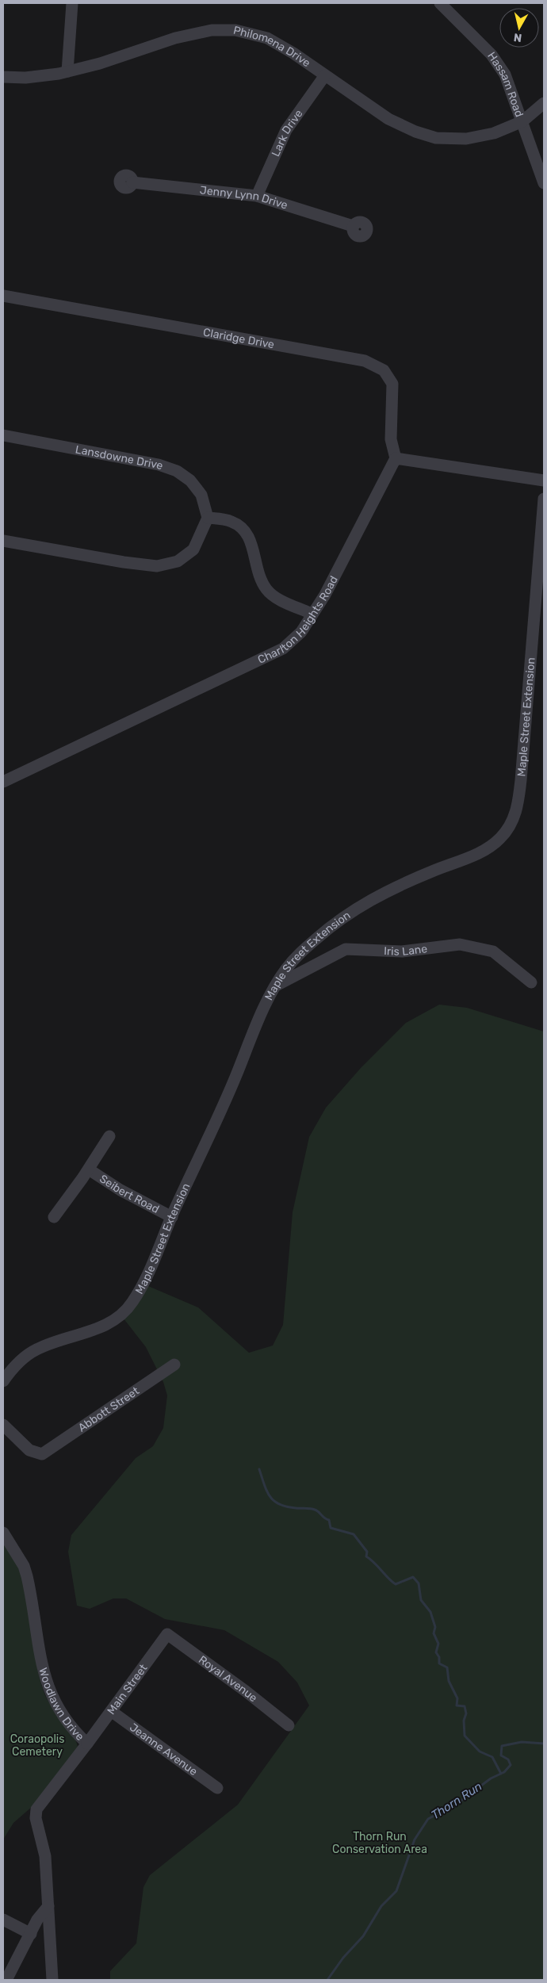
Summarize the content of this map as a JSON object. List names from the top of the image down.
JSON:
{
  "streets": {
    "street": [
      "Philomena Drive",
      "Hassam Road",
      "Lark Drive",
      "Jenny Lynn Drive",
      "Claridge Drive",
      "Lansdowne Drive",
      "Charlton Heights Road",
      "Maple Street Extension",
      "Iris Lane",
      "Seibert Road",
      "Abbott Street",
      "Royal Avenue",
      "Main Street",
      "Woodlawn Drive",
      "Jeanne Avenue"
    ]
  },
  "crossings": [
    ["Philomena Drive", "Hassam Road"],
    ["Philomena Drive", "Lark Drive"],
    ["Lark Drive", "Jenny Lynn Drive"],
    ["Claridge Drive", "Charlton Heights Road"],
    ["Maple Street Extension", "Iris Lane"],
    ["Maple Street Extension", "Seibert Road"],
    ["Royal Avenue", "Main Street"],
    ["Main Street", "Woodlawn Drive"],
    ["Main Street", "Jeanne Avenue"]
  ],
  "water": ["Thorn Run"],
  "parks": ["Coraopolis Cemetery", "Thorn Run Conservation Area"],
  "north": "bottom"
}
